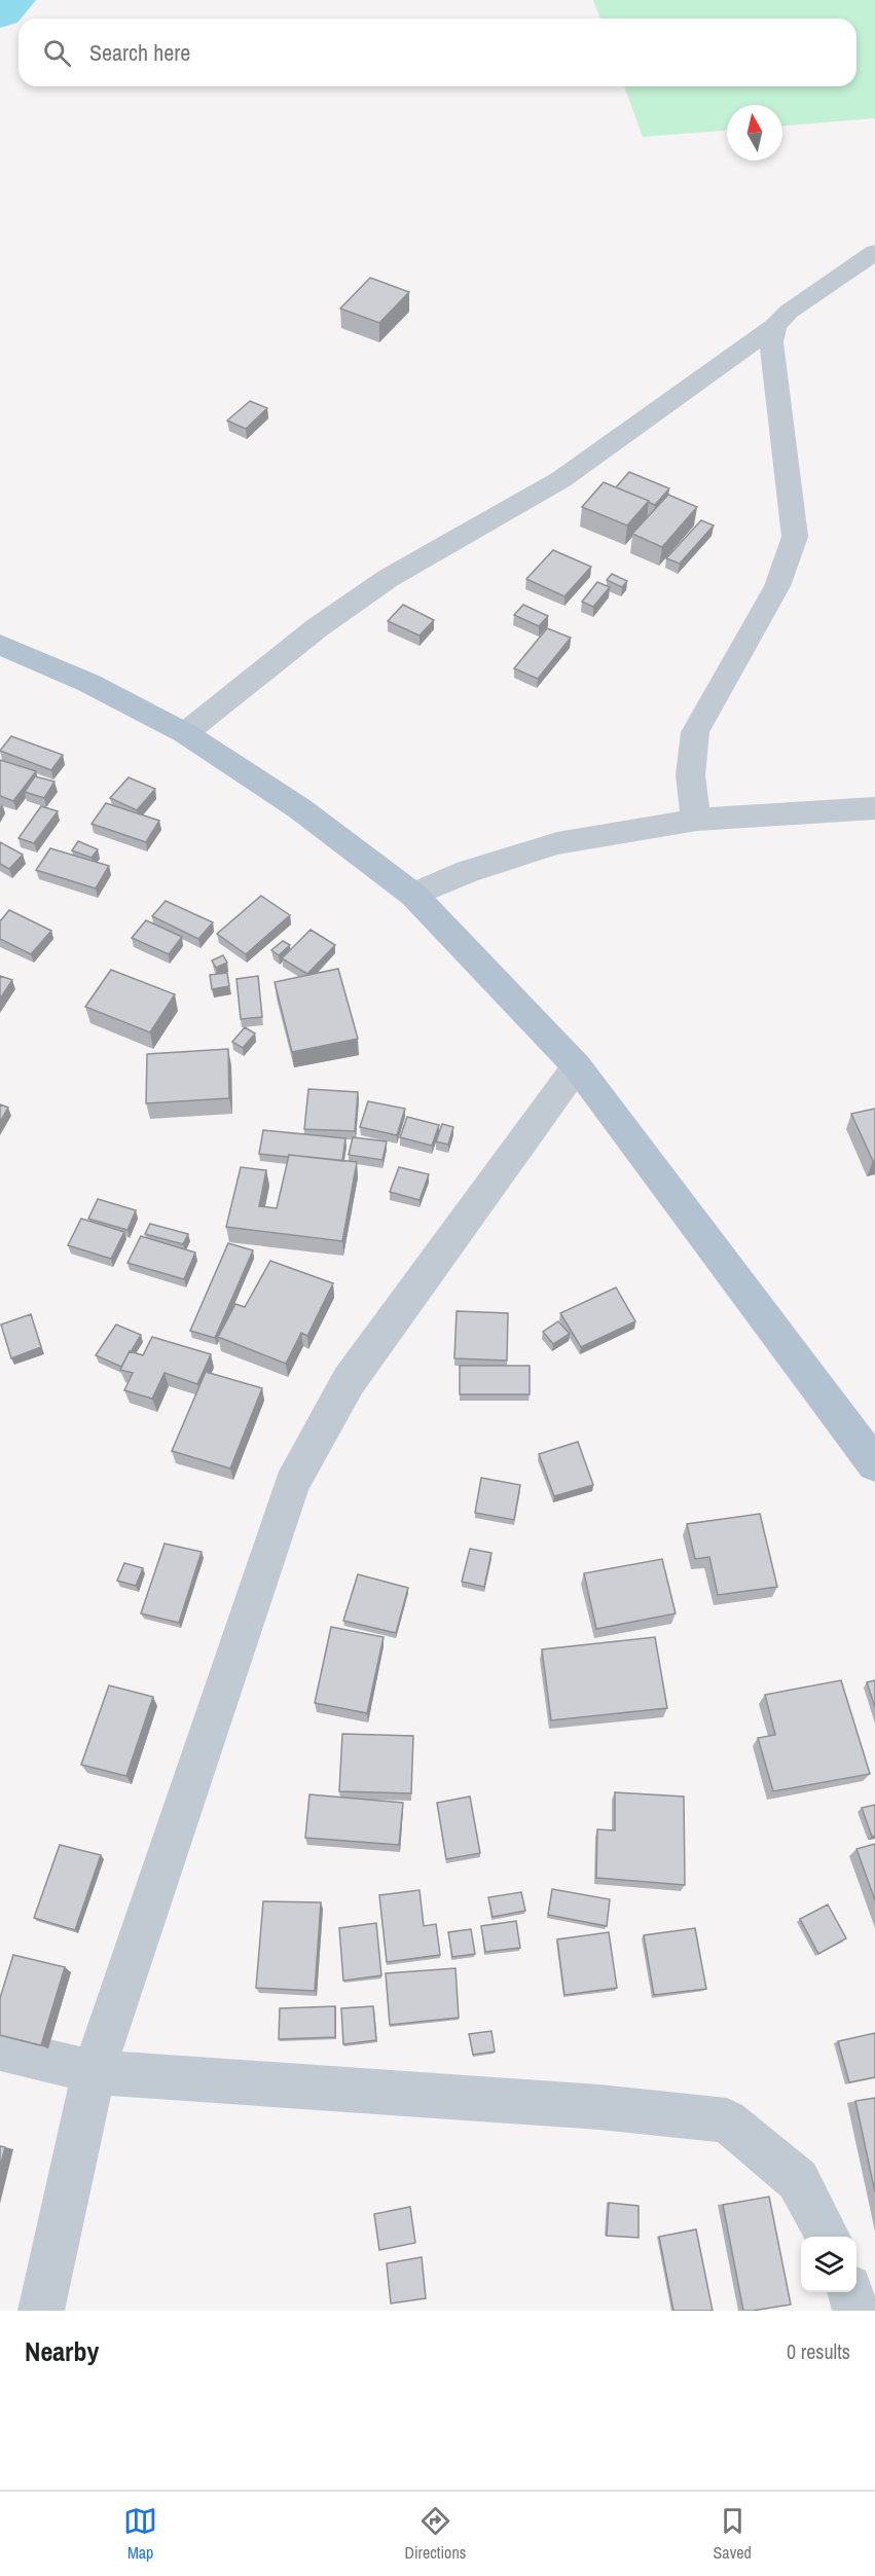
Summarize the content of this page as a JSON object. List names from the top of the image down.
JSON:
{
  "north": "top",
  "page": {
    "search": "Search here",
    "heading": ["Nearby", "0 results"],
    "nav": ["Map", "Directions", "Saved"]
  }
}
